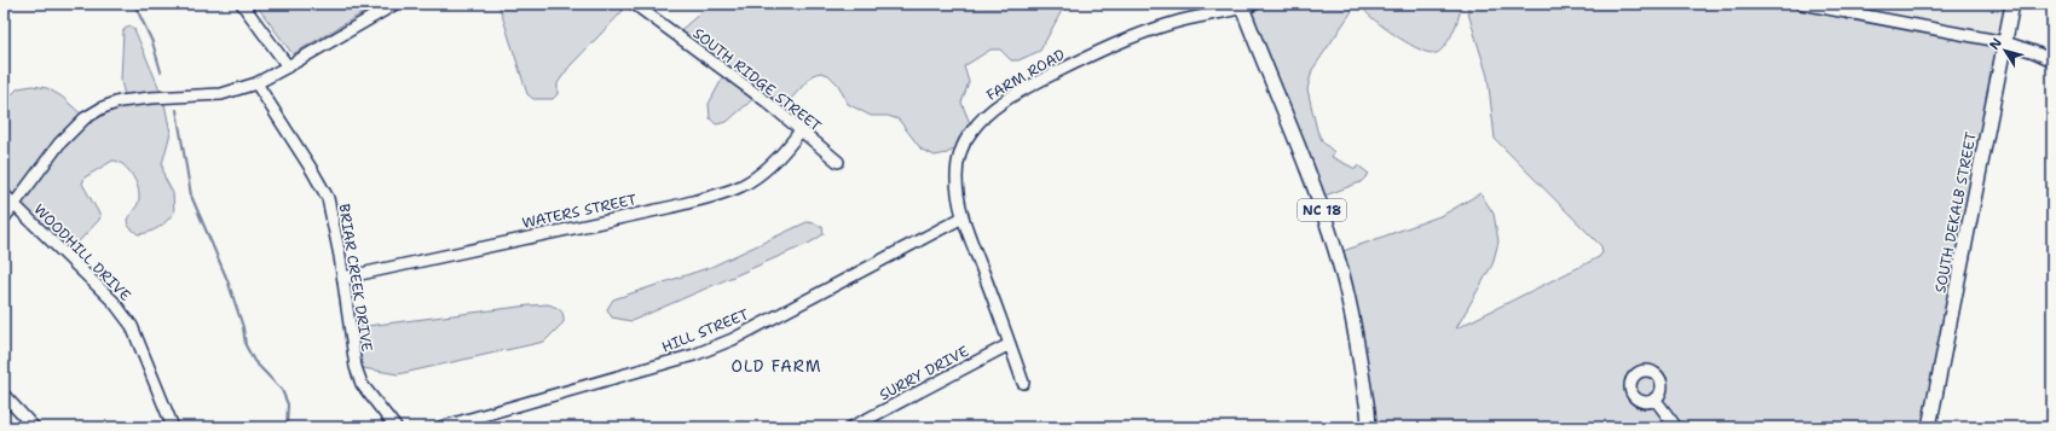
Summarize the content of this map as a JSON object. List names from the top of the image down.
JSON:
{
  "streets": {
    "main road": ["NC 18", "SOUTH DEKALB STREET"],
    "street": [
      "FARM ROAD",
      "SOUTH RIDGE STREET",
      "WATERS STREET",
      "WOODHILL DRIVE",
      "BRIAR CREEK DRIVE",
      "HILL STREET",
      "SURRY DRIVE"
    ]
  },
  "crossings": [
    ["FARM ROAD", "NC 18"],
    ["FARM ROAD", "HILL STREET"],
    ["FARM ROAD", "SURRY DRIVE"],
    ["SOUTH RIDGE STREET", "WATERS STREET"],
    ["WATERS STREET", "BRIAR CREEK DRIVE"]
  ],
  "districts": ["OLD FARM"],
  "north": "top left"
}
